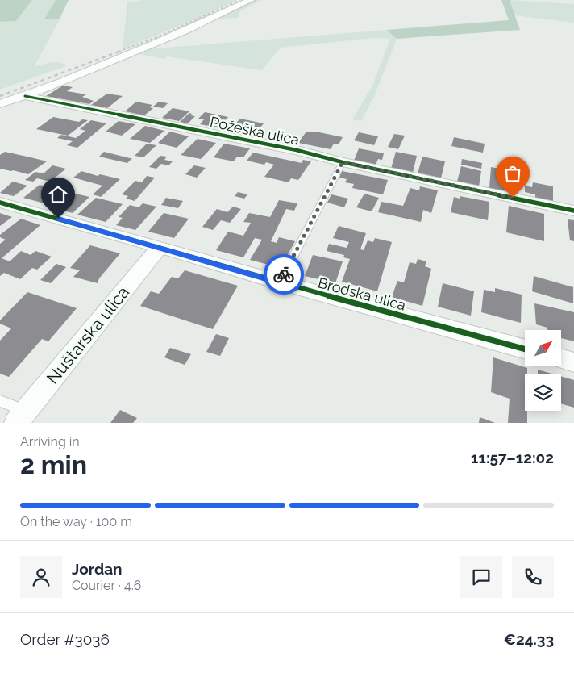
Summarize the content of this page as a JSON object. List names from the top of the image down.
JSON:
{
  "streets": {
    "street": ["Požeška ulica", "Brodska ulica", "Nuštarska ulica"]
  },
  "crossings": [
    ["Brodska ulica", "Nuštarska ulica"]
  ],
  "north": "top right",
  "page": {
    "heading": ["2 min", "Arriving in", "11:57–12:02"],
    "panel": [
      "Jordan",
      "Courier · 4.6",
      "Order #3036",
      "€24.33"
    ],
    "bar": "On the way · 100 m"
  }
}
